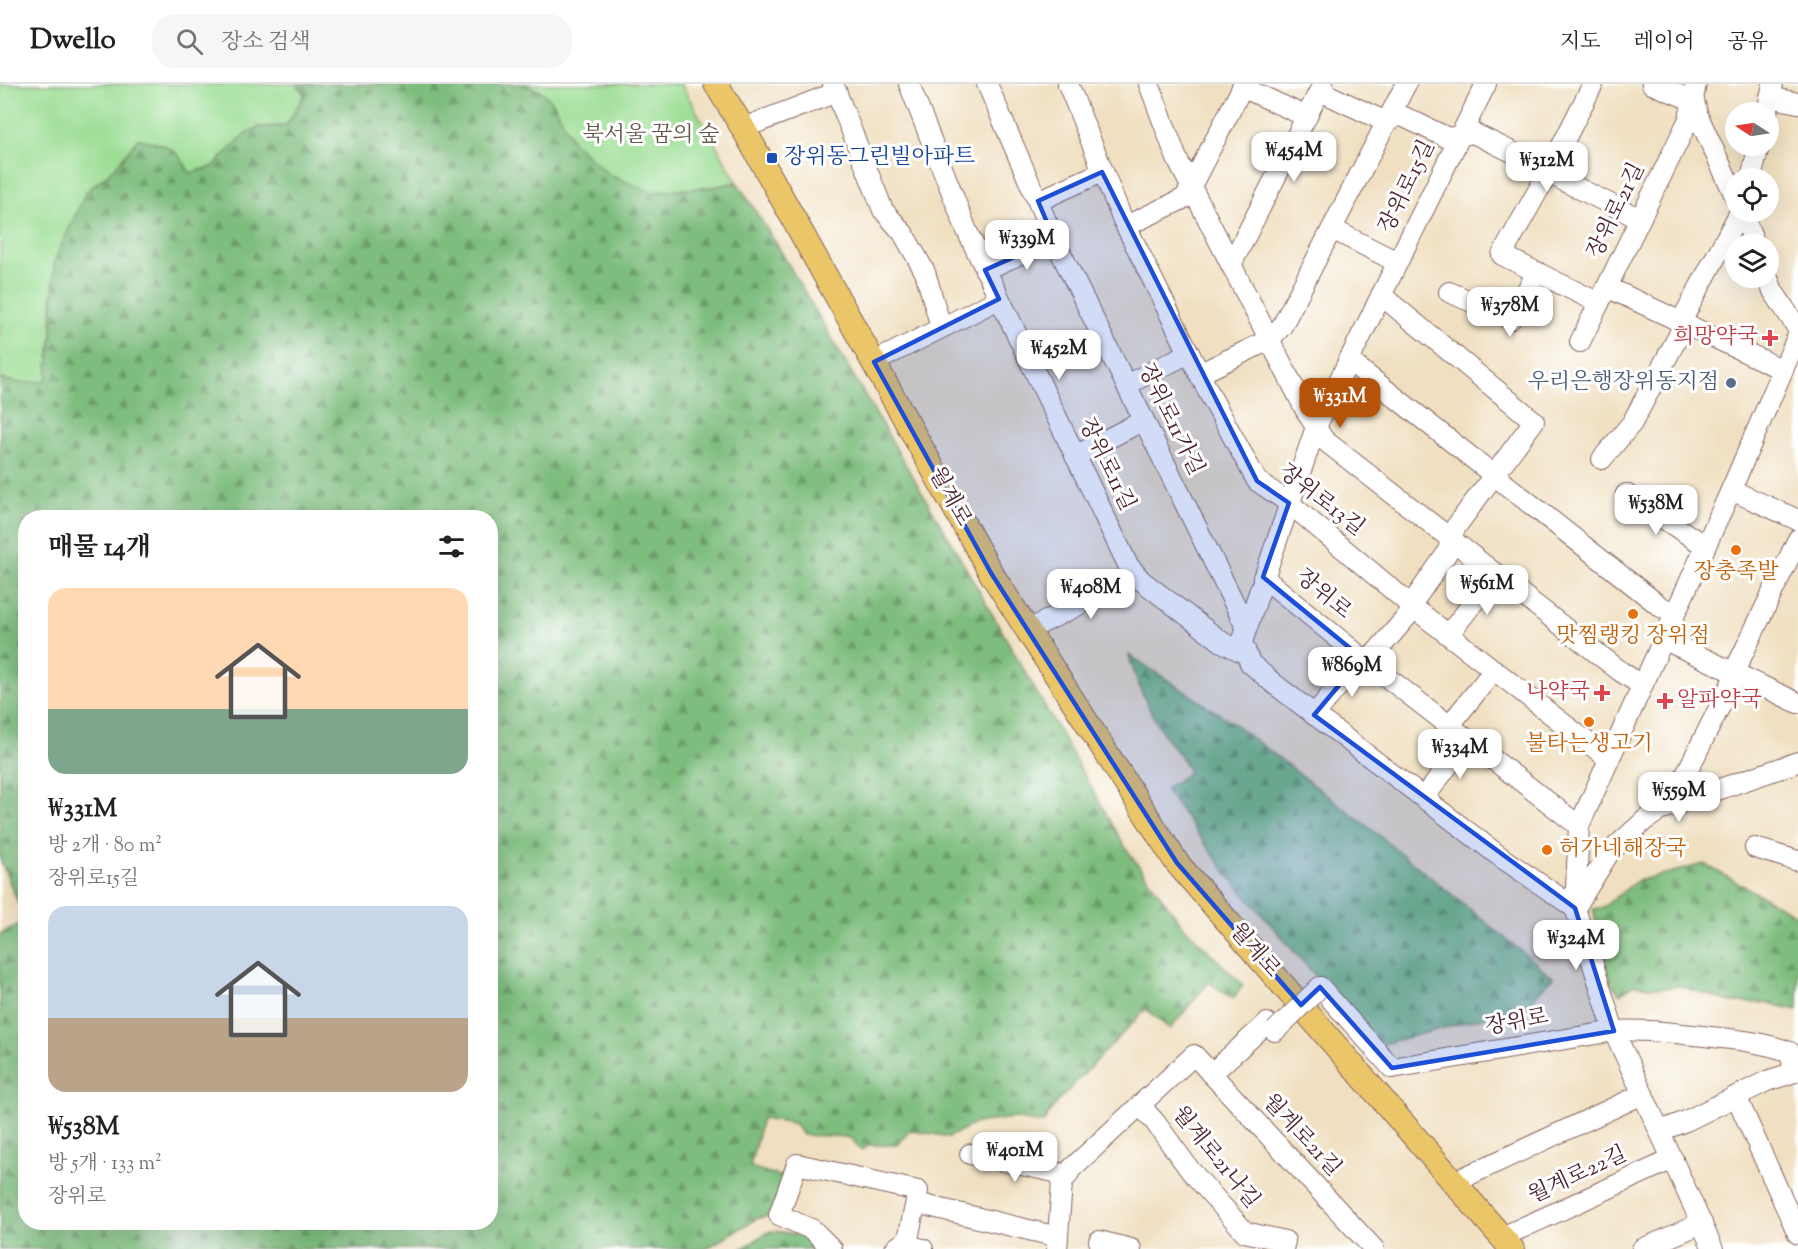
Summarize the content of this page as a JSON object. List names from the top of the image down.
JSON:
{
  "streets": {
    "main road": ["월계로"],
    "street": [
      "장위로15길",
      "장위로21길",
      "장위로11가길",
      "장위로11길",
      "장위로13길",
      "장위로",
      "월계로21길",
      "월계로21나길",
      "월계로22길"
    ]
  },
  "crossings": [
    ["월계로", "월계로22길"],
    ["장위로", "월계로21길"],
    ["월계로21길", "월계로21나길"]
  ],
  "parks": ["북서울 꿈의 숲"],
  "places": {
    "transit": ["장위동그린빌아파트"],
    "health": ["희망약국", "나약국", "알파약국"],
    "other": [
      "우리은행장위동지점",
      "장충족발",
      "맛찜랭킹 장위점",
      "불타는생고기",
      "허가네해장국"
    ]
  },
  "north": "left",
  "page": {
    "header": "Dwello",
    "search": "장소 검색",
    "nav": ["지도", "레이어", "공유"],
    "price": [
      "₩454M",
      "₩312M",
      "₩339M",
      "₩378M",
      "₩452M",
      "₩331M",
      "₩538M",
      "₩561M",
      "₩408M",
      "₩869M",
      "₩334M",
      "₩559M",
      "₩324M",
      "₩401M"
    ],
    "heading": "매물 14개",
    "list": [
      {
        "name": "₩331M",
        "note": "방 2개 · 80 m² · 장위로15길"
      },
      {
        "name": "₩538M",
        "note": "방 5개 · 133 m² · 장위로"
      }
    ]
  }
}
